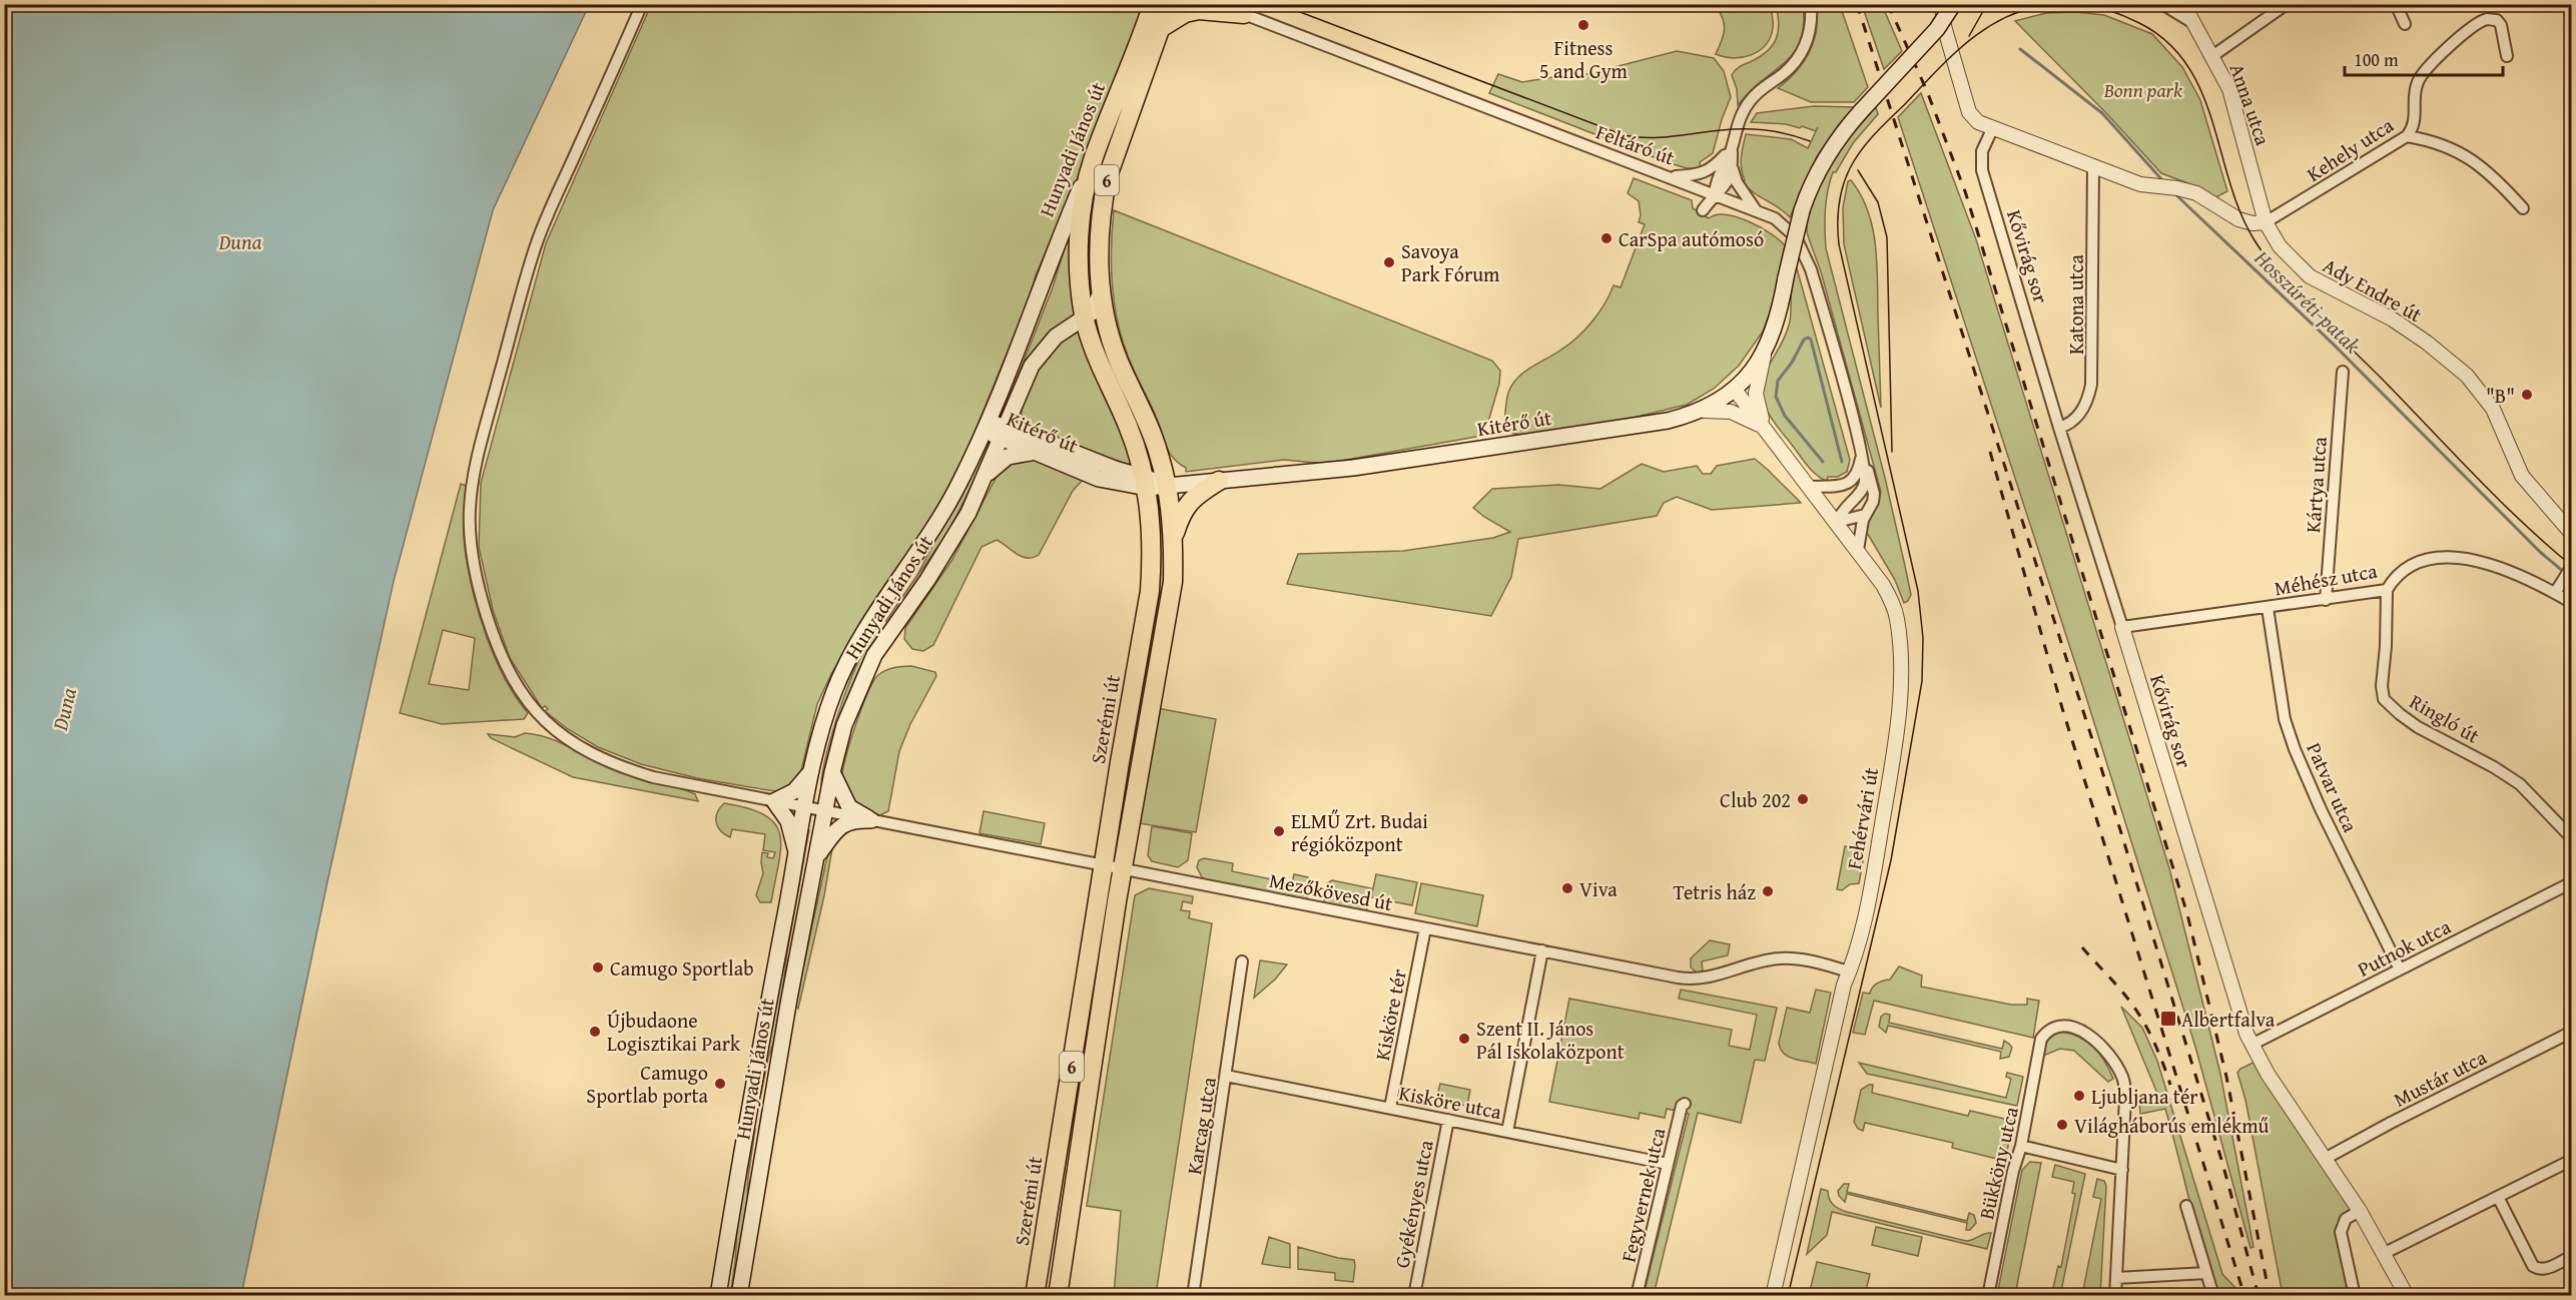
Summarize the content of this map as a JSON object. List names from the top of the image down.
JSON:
{
  "streets": {
    "main road": [
      "Hunyadi János út",
      "6",
      "Kitérő út",
      "Szerémi út"
    ],
    "street": [
      "Anna utca",
      "Feltáró út",
      "Kehely utca",
      "Kővirág sor",
      "Ady Endre út",
      "Katona utca",
      "Kártya utca",
      "Méhész utca",
      "Ringló út",
      "Patvar utca",
      "Fehérvári út",
      "Mezőkövesd út",
      "Putnok utca",
      "Kisköre tér",
      "Mustár utca",
      "Kisköre utca",
      "Karcag utca",
      "Bükköny utca",
      "Fegyvernek utca",
      "Gyékényes utca"
    ]
  },
  "crossings": [
    ["Anna utca", "Kehely utca"],
    ["Anna utca", "Ady Endre út"],
    ["Feltáró út", "Fehérvári út"],
    ["Hunyadi János út", "6"],
    ["Hunyadi János út", "Kitérő út"],
    ["Hunyadi János út", "Szerémi út"],
    ["Hunyadi János út", "Mezőkövesd út"],
    ["Kehely utca", "Ady Endre út"],
    ["6", "Kitérő út"],
    ["6", "Mezőkövesd út"],
    ["Kővirág sor", "Katona utca"],
    ["Kővirág sor", "Méhész utca"],
    ["Kővirág sor", "Putnok utca"],
    ["Kővirág sor", "Mustár utca"],
    ["Kitérő út", "Szerémi út"],
    ["Kitérő út", "Fehérvári út"],
    ["Kártya utca", "Méhész utca"],
    ["Méhész utca", "Ringló út"],
    ["Méhész utca", "Patvar utca"],
    ["Szerémi út", "Mezőkövesd út"],
    ["Patvar utca", "Putnok utca"],
    ["Fehérvári út", "Mezőkövesd út"],
    ["Mezőkövesd út", "Kisköre tér"],
    ["Kisköre tér", "Kisköre utca"],
    ["Kisköre utca", "Karcag utca"],
    ["Kisköre utca", "Fegyvernek utca"],
    ["Kisköre utca", "Gyékényes utca"]
  ],
  "water": ["Duna", "Hosszúréti-patak"],
  "parks": ["Bonn park"],
  "places": {
    "other": [
      "Fitness 5 and Gym",
      "CarSpa autómosó",
      "Savoya Park Fórum",
      "\"B\"",
      "Club 202",
      "ELMŰ Zrt. Budai régióközpont",
      "Viva",
      "Tetris ház",
      "Camugo Sportlab",
      "Újbudaone Logisztikai Park",
      "Szent II. János Pál Iskolaközpont",
      "Camugo Sportlab porta",
      "Ljubljana tér",
      "Világháborús emlékmű"
    ],
    "transit": ["Albertfalva"]
  },
  "scale_bar": "100 m"
}
